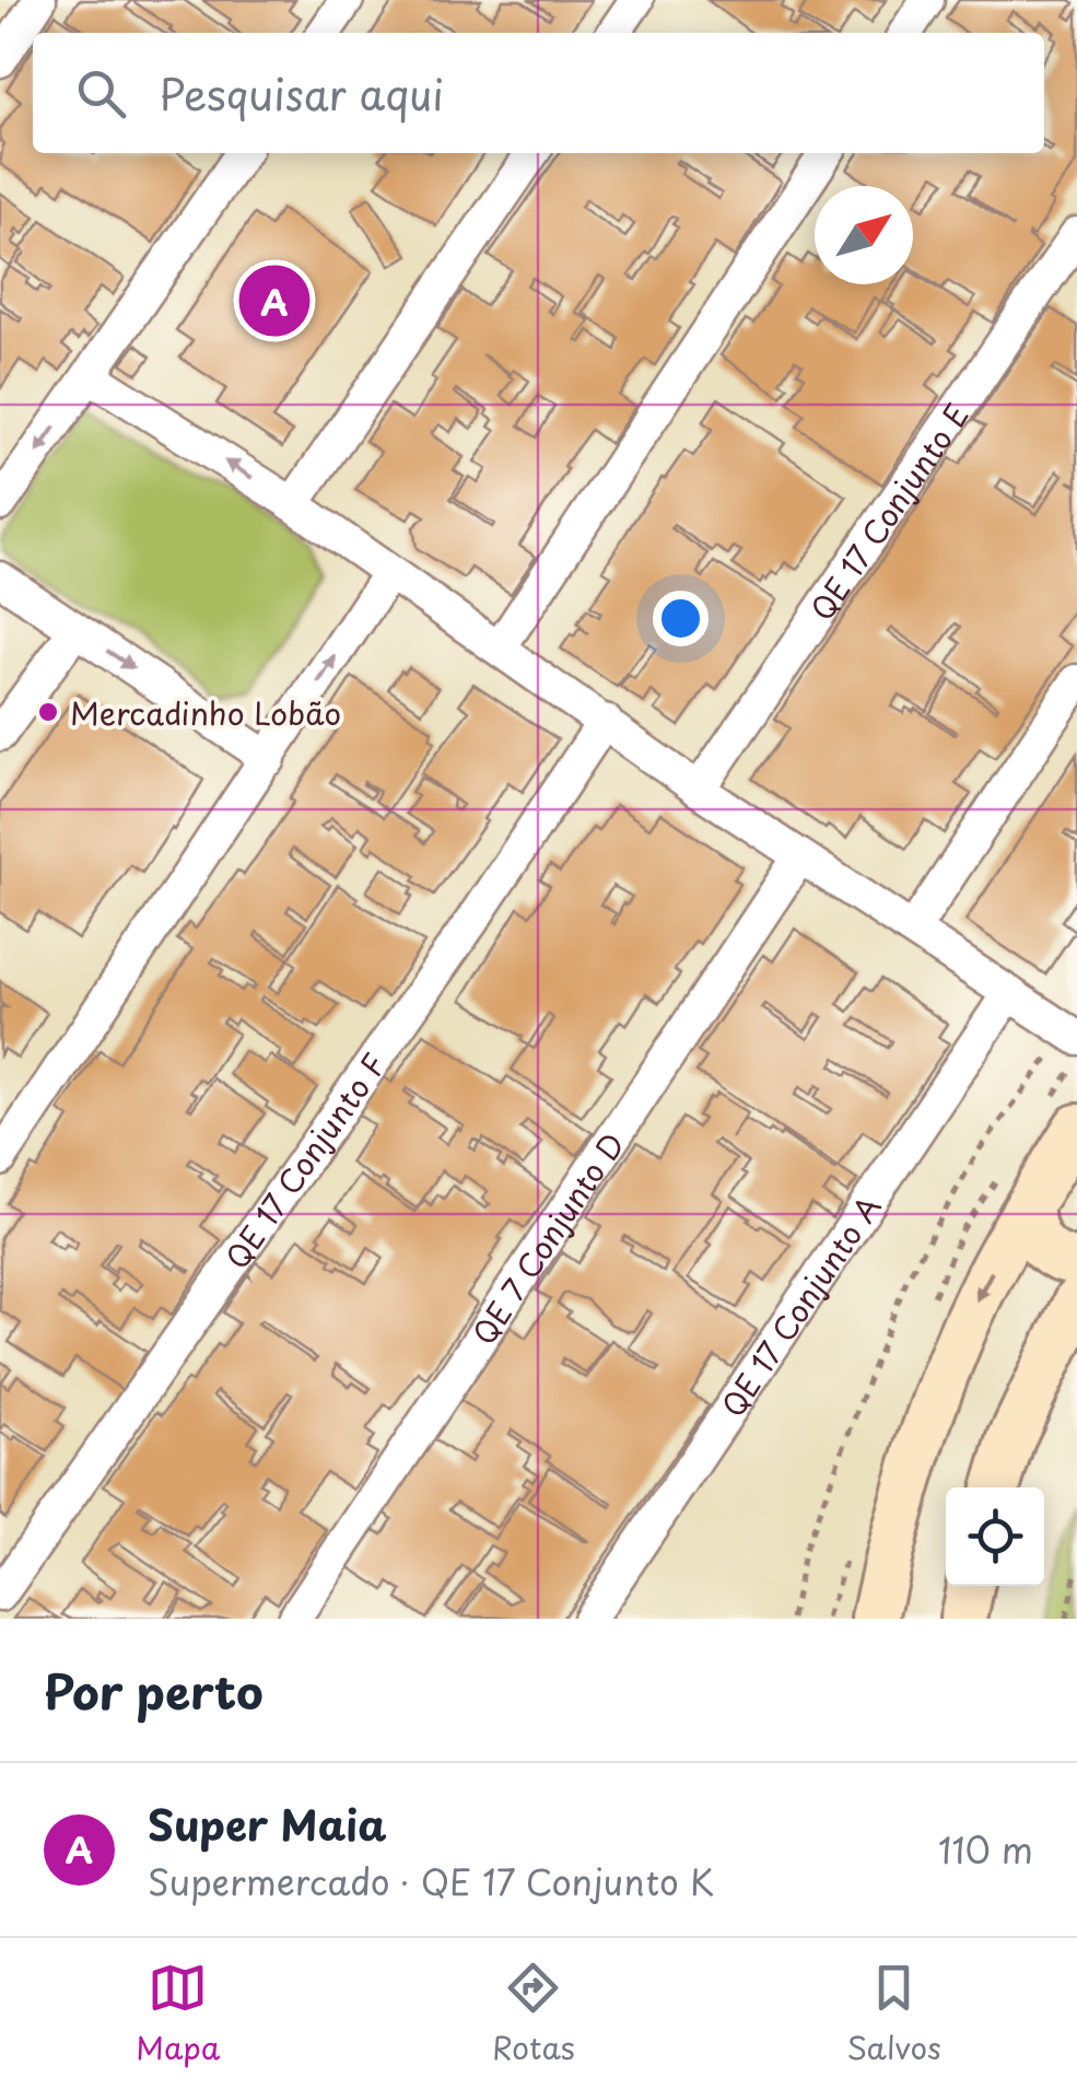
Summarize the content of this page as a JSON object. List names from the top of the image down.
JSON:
{
  "streets": {
    "street": [
      "QE 17 Conjunto E",
      "QE 17 Conjunto F",
      "QE 7 Conjunto D",
      "QE 17 Conjunto A"
    ]
  },
  "places": ["Mercadinho Lobão"],
  "north": "top right",
  "page": {
    "search": "Pesquisar aqui",
    "pins": "A",
    "heading": "Por perto",
    "list": [
      {
        "mark": "A",
        "name": "Super Maia",
        "note": "Supermercado · QE 17 Conjunto K",
        "value": "110 m"
      }
    ],
    "nav": ["Mapa", "Rotas", "Salvos"]
  }
}
